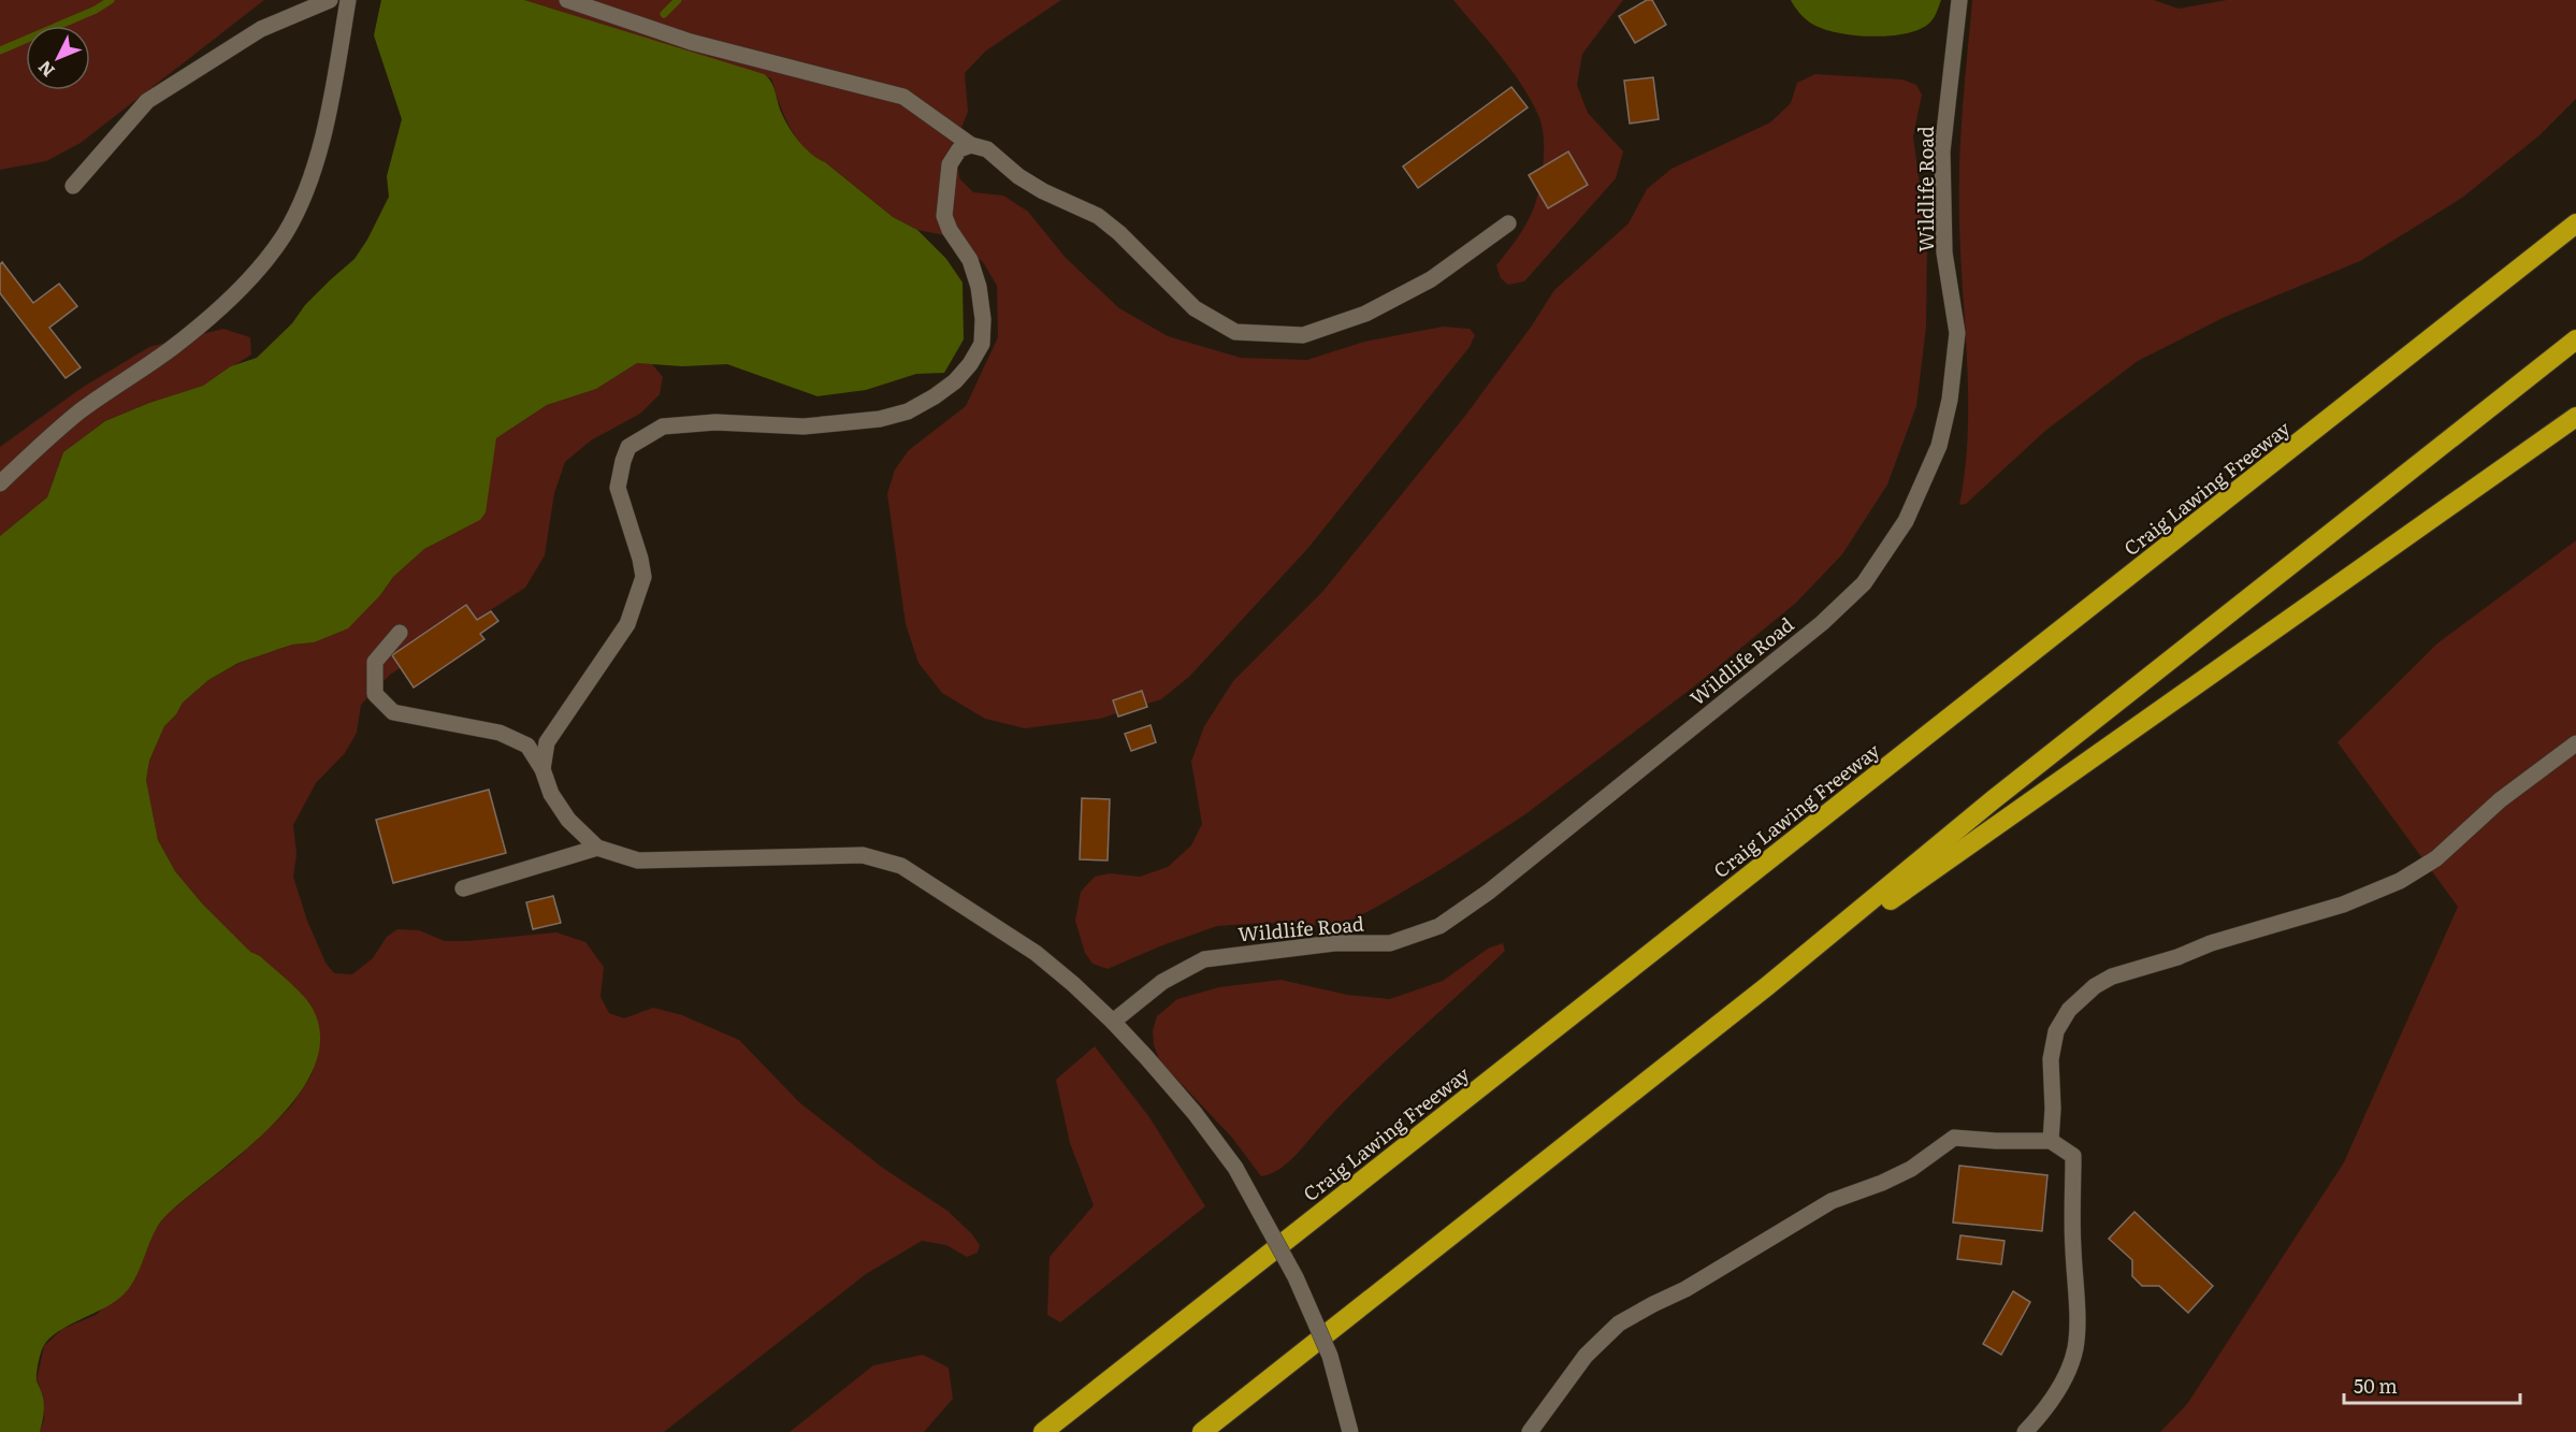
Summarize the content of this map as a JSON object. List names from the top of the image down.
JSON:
{
  "streets": {
    "highway": ["Craig Lawing Freeway"],
    "street": ["Wildlife Road"]
  },
  "scale_bar": "50 m",
  "north": "bottom left"
}
